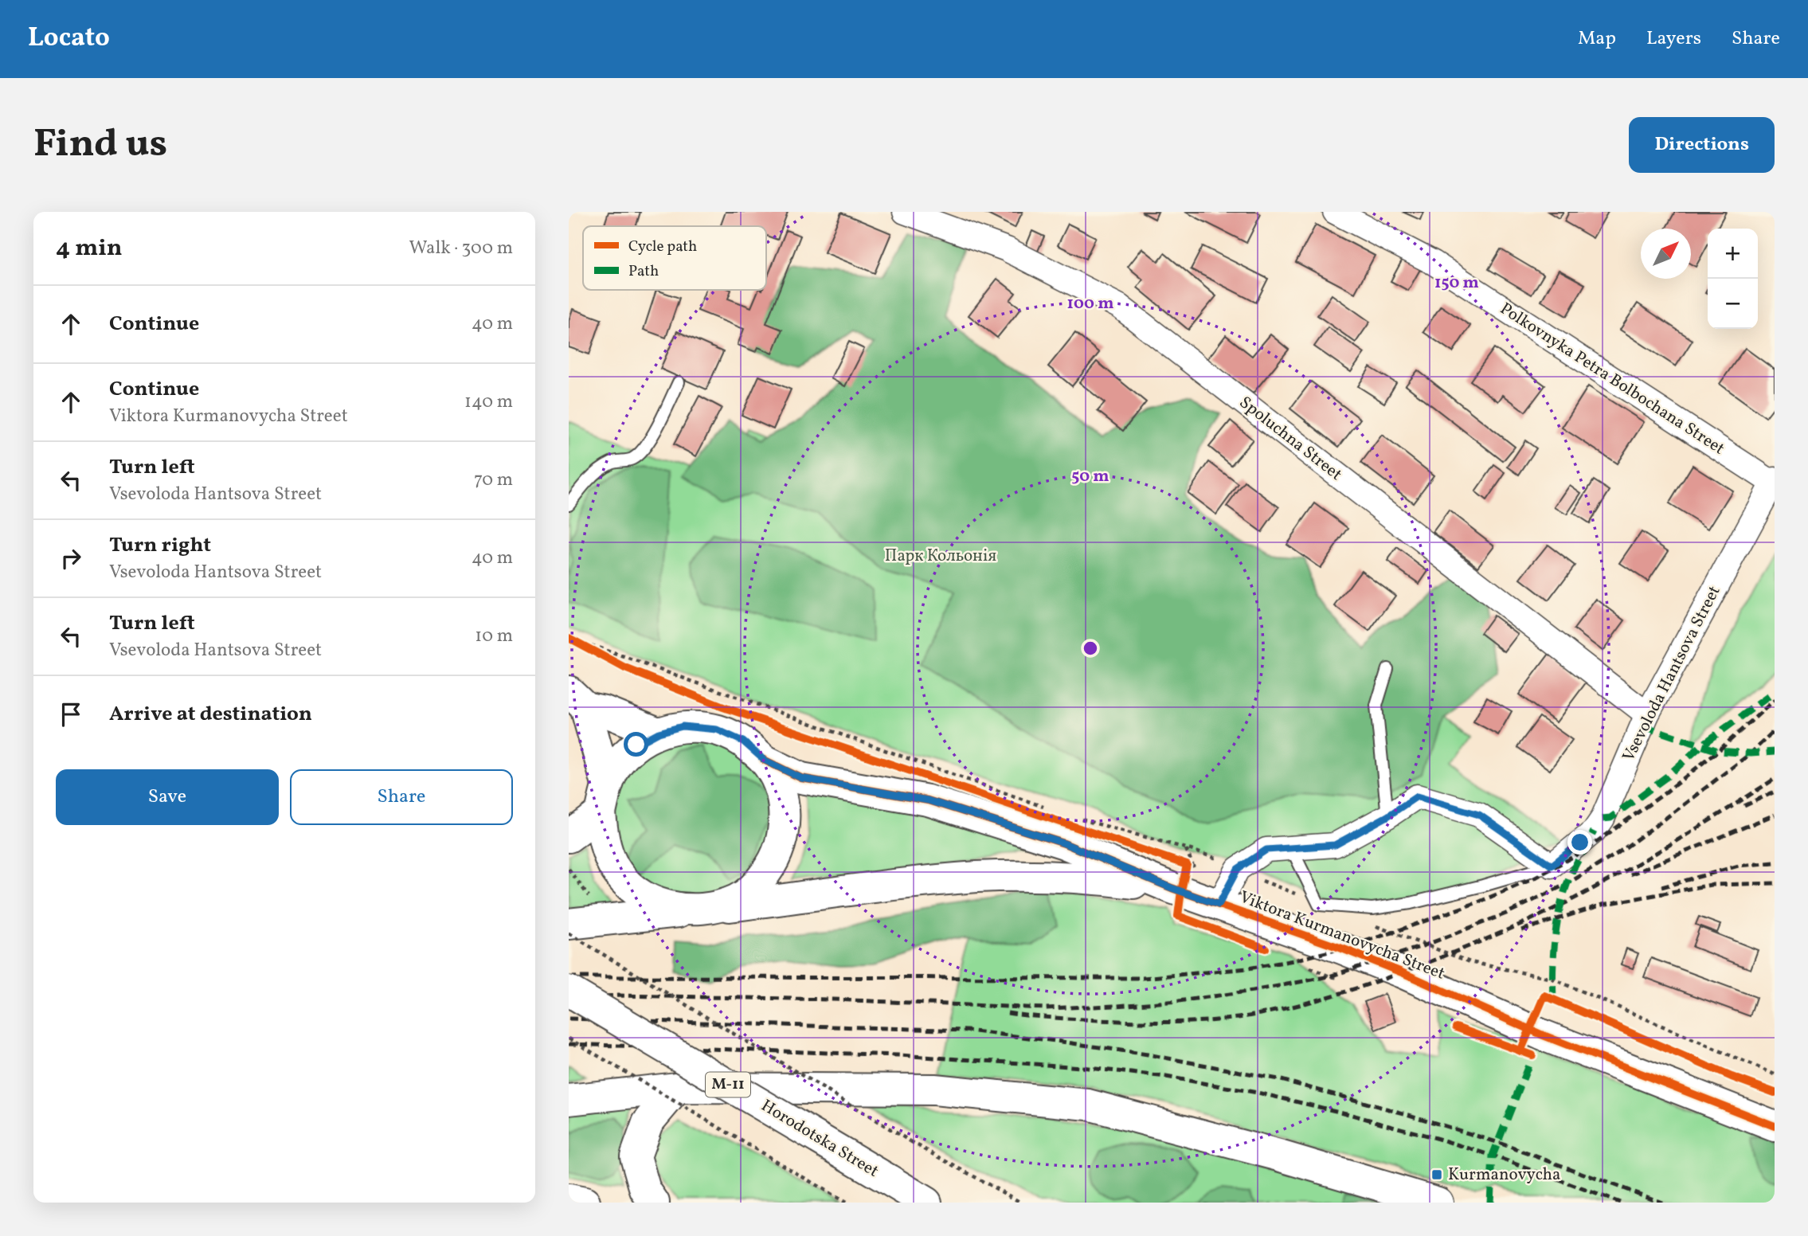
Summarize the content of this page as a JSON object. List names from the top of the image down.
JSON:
{
  "streets": {
    "street": [
      "Polkovnyka Petra Bolbochana Street",
      "Spoluchna Street",
      "Vsevoloda Hantsova Street",
      "Viktora Kurmanovycha Street",
      "М-11",
      "Horodotska Street"
    ]
  },
  "crossings": [
    ["Polkovnyka Petra Bolbochana Street", "Vsevoloda Hantsova Street"],
    ["Spoluchna Street", "Vsevoloda Hantsova Street"]
  ],
  "parks": ["Парк Кольонія"],
  "places": {
    "transit": ["Kurmanovycha"]
  },
  "legend": ["Cycle path", "Path"],
  "north": "top right",
  "page": {
    "header": "Locato",
    "nav": ["Map", "Layers", "Share"],
    "buttons": [
      "Directions",
      ["Save", "Share"]
    ],
    "title": "Find us",
    "heading": ["4 min", "Walk · 300 m"],
    "map_buttons": ["+", "−"],
    "list": [
      ["Continue", "40 m"],
      ["Continue", "Viktora Kurmanovycha Street", "140 m"],
      ["Turn left", "Vsevoloda Hantsova Street", "70 m"],
      ["Turn right", "Vsevoloda Hantsova Street", "40 m"],
      ["Turn left", "Vsevoloda Hantsova Street", "10 m"],
      "Arrive at destination"
    ]
  },
  "rings": ["150 m", "100 m", "50 m"]
}
